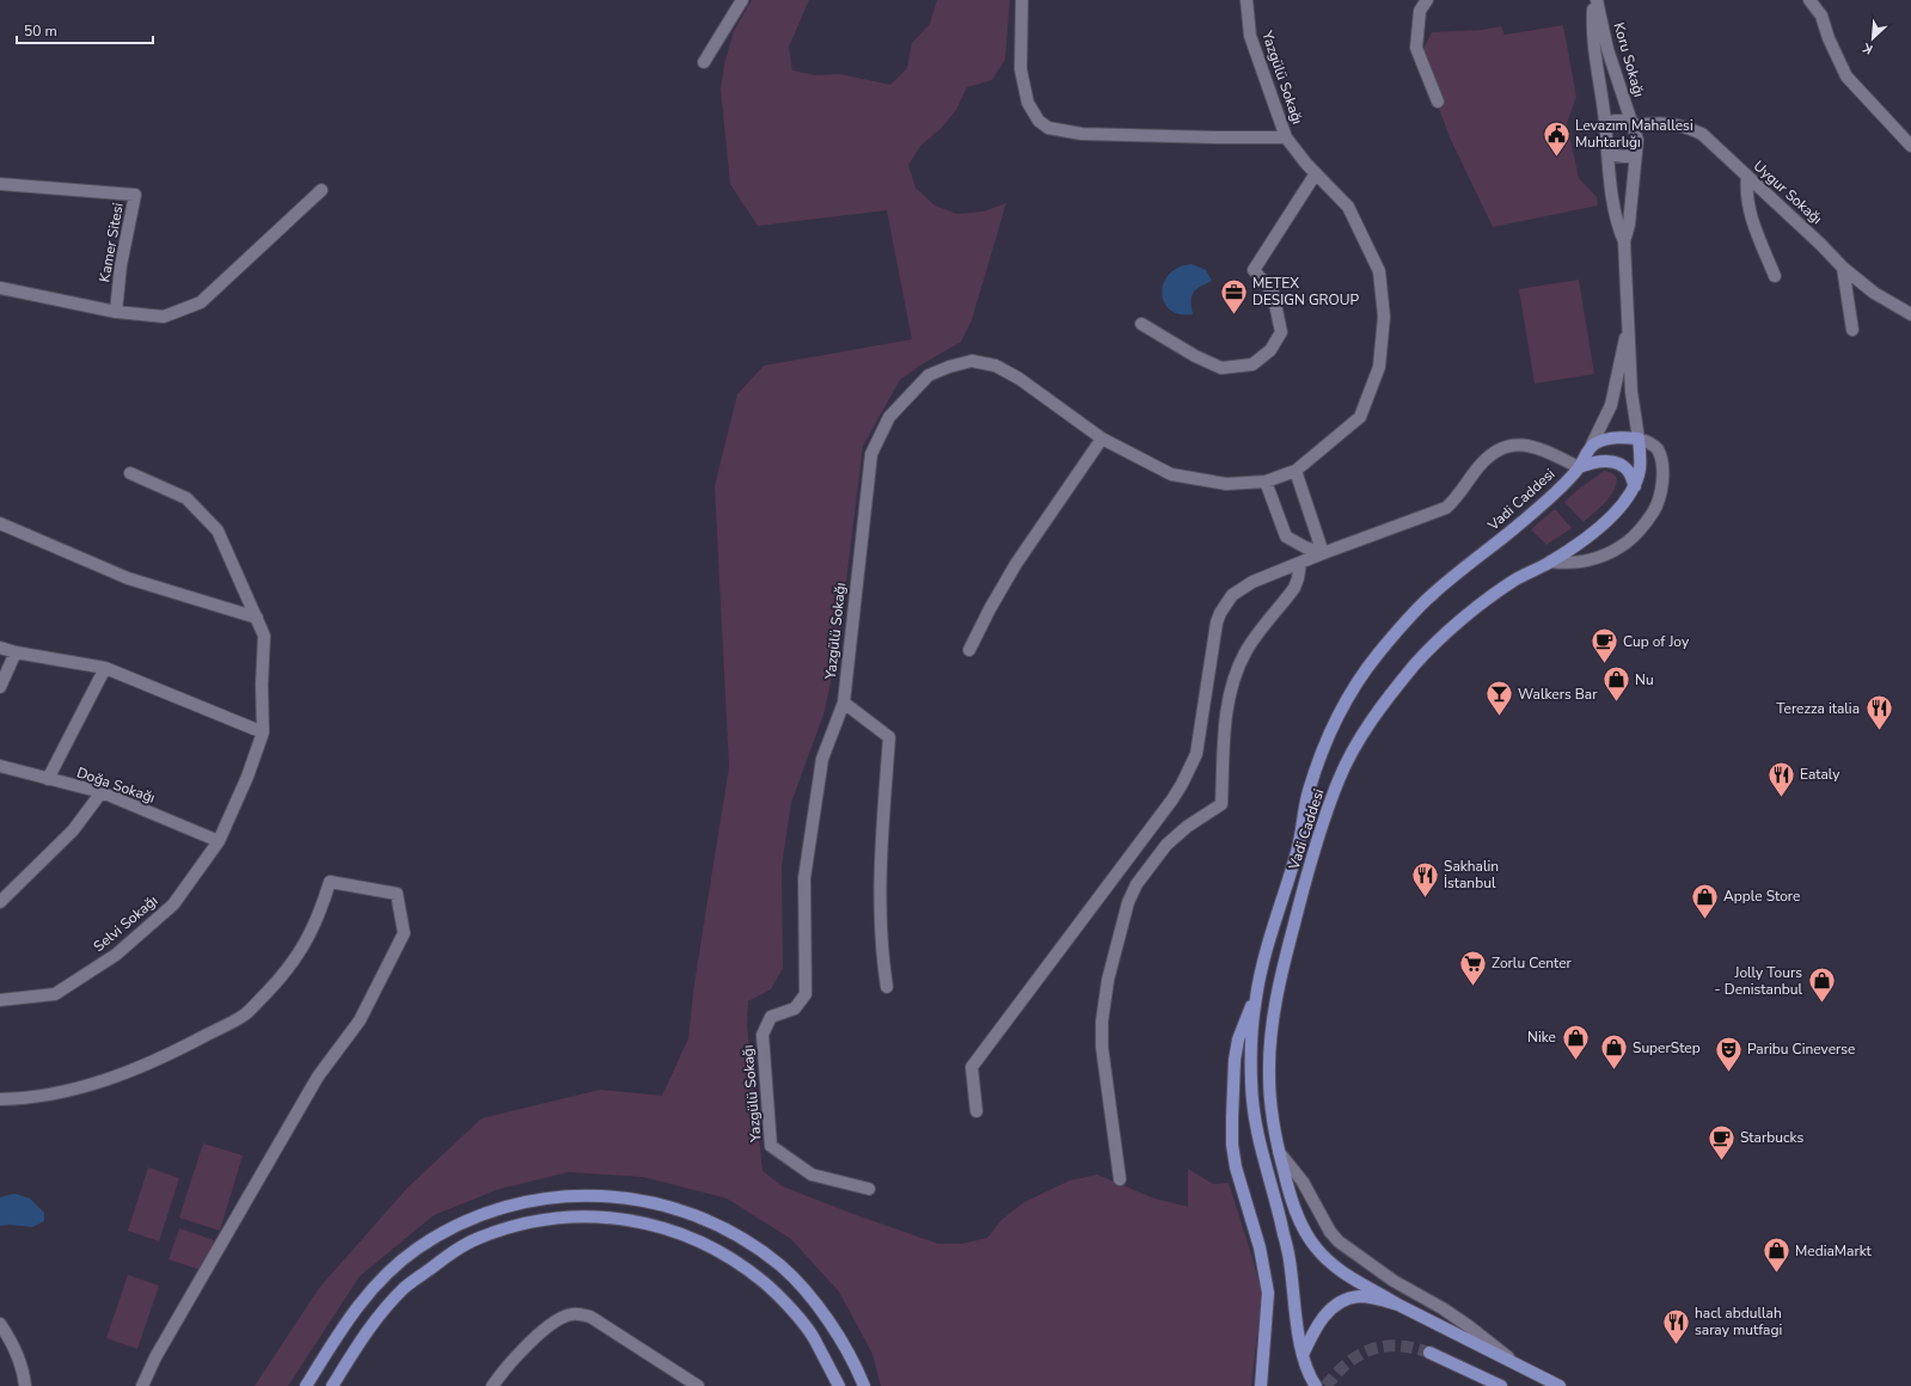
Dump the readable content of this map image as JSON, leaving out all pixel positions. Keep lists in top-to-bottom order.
{
  "streets": {
    "main road": ["Vadi Caddesi"],
    "street": [
      "Koru Sokağı",
      "Yazgülü Sokağı",
      "Uygur Sokağı",
      "Kamer Sitesi",
      "Doğa Sokağı",
      "Selvi Sokağı"
    ]
  },
  "crossings": [
    ["Koru Sokağı", "Uygur Sokağı"],
    ["Koru Sokağı", "Vadi Caddesi"],
    ["Doğa Sokağı", "Selvi Sokağı"]
  ],
  "places": {
    "public building": ["Levazım Mahallesi Muhtarlığı"],
    "office": ["METEX DESIGN GROUP"],
    "cafe": ["Cup of Joy", "Starbucks"],
    "shop": [
      "Nu",
      "Apple Store",
      "Jolly Tours - Denistanbul",
      "Nike",
      "SuperStep",
      "MediaMarkt"
    ],
    "bar": ["Walkers Bar"],
    "restaurant": [
      "Terezza italia",
      "Eataly",
      "Sakhalin İstanbul",
      "hacl abdullah saray mutfagi"
    ],
    "supermarket": ["Zorlu Center"],
    "theatre": ["Paribu Cineverse"]
  },
  "scale_bar": "50 m",
  "north": "bottom left"
}
